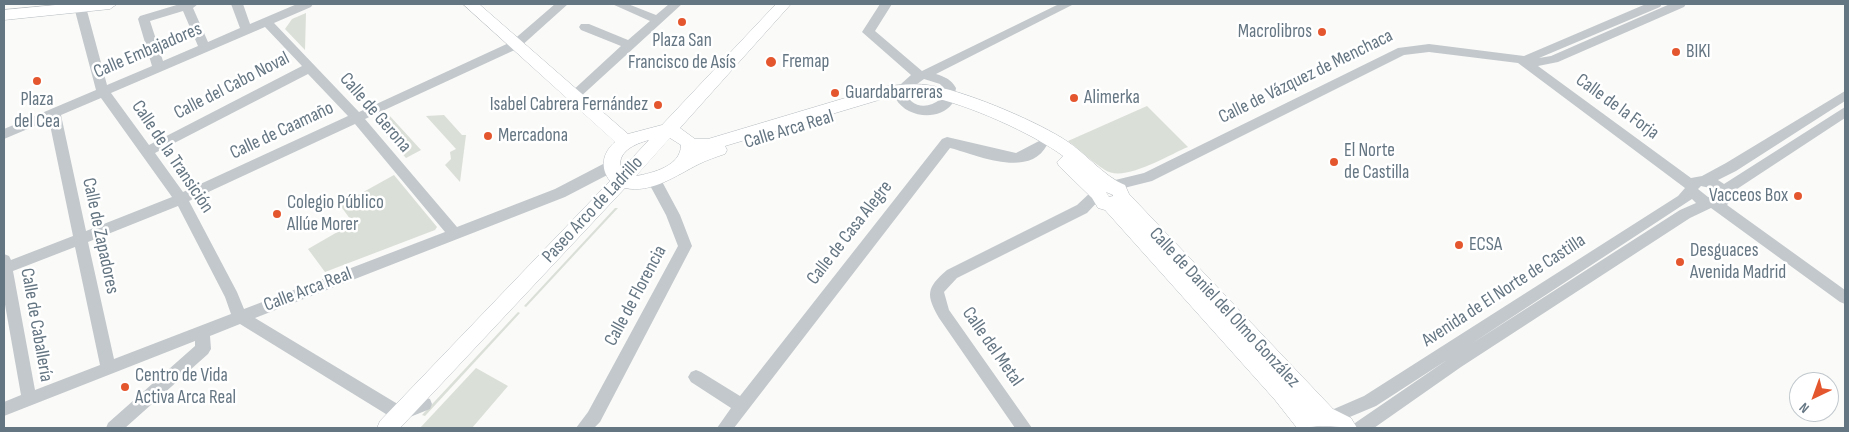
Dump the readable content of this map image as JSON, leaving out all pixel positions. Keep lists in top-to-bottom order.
{
  "streets": {
    "main road": ["Calle Arca Real", "Paseo Arco de Ladrillo", "Calle de Daniel del Olmo González"],
    "street": [
      "Calle Embajadores",
      "Calle de Vázquez de Menchaca",
      "Calle del Cabo Noval",
      "Calle de la Forja",
      "Calle de Gerona",
      "Calle de Caamaño",
      "Calle de la Transición",
      "Calle de Casa Alegre",
      "Calle de Zapadores",
      "Avenida de El Norte de Castilla",
      "Calle de Florencia",
      "Calle de Caballería",
      "Calle del Metal"
    ]
  },
  "crossings": [
    ["Calle Embajadores", "Calle de Gerona"],
    ["Calle Embajadores", "Calle de la Transición"],
    ["Calle Embajadores", "Calle de Zapadores"],
    ["Calle de Vázquez de Menchaca", "Calle de la Forja"],
    ["Calle de Vázquez de Menchaca", "Calle de Daniel del Olmo González"],
    ["Calle de Vázquez de Menchaca", "Calle del Metal"],
    ["Calle del Cabo Noval", "Calle de Gerona"],
    ["Calle del Cabo Noval", "Calle de la Transición"],
    ["Calle de la Forja", "Avenida de El Norte de Castilla"],
    ["Calle de Gerona", "Calle Arca Real"],
    ["Calle de Gerona", "Calle de Caamaño"],
    ["Calle Arca Real", "Calle de la Transición"],
    ["Calle Arca Real", "Paseo Arco de Ladrillo"],
    ["Calle Arca Real", "Calle de Zapadores"],
    ["Calle Arca Real", "Calle de Florencia"],
    ["Calle Arca Real", "Calle de Daniel del Olmo González"],
    ["Calle Arca Real", "Calle de Caballería"],
    ["Calle de Caamaño", "Calle de la Transición"],
    ["Calle de Caamaño", "Calle de Zapadores"],
    ["Calle de Caamaño", "Calle de Caballería"],
    ["Calle de Casa Alegre", "Calle de Daniel del Olmo González"],
    ["Avenida de El Norte de Castilla", "Calle de Daniel del Olmo González"]
  ],
  "places": [
    "Plaza San Francisco de Asís",
    "Macrolibros",
    "BIKI",
    "Fremap",
    "Plaza del Cea",
    "Guardabarreras",
    "Alimerka",
    "Isabel Cabrera Fernández",
    "Mercadona",
    "El Norte de Castilla",
    "Vacceos Box",
    "Colegio Público Allúe Morer",
    "ECSA",
    "Desguaces Avenida Madrid",
    "Centro de Vida Activa Arca Real"
  ],
  "north": "bottom left"
}
